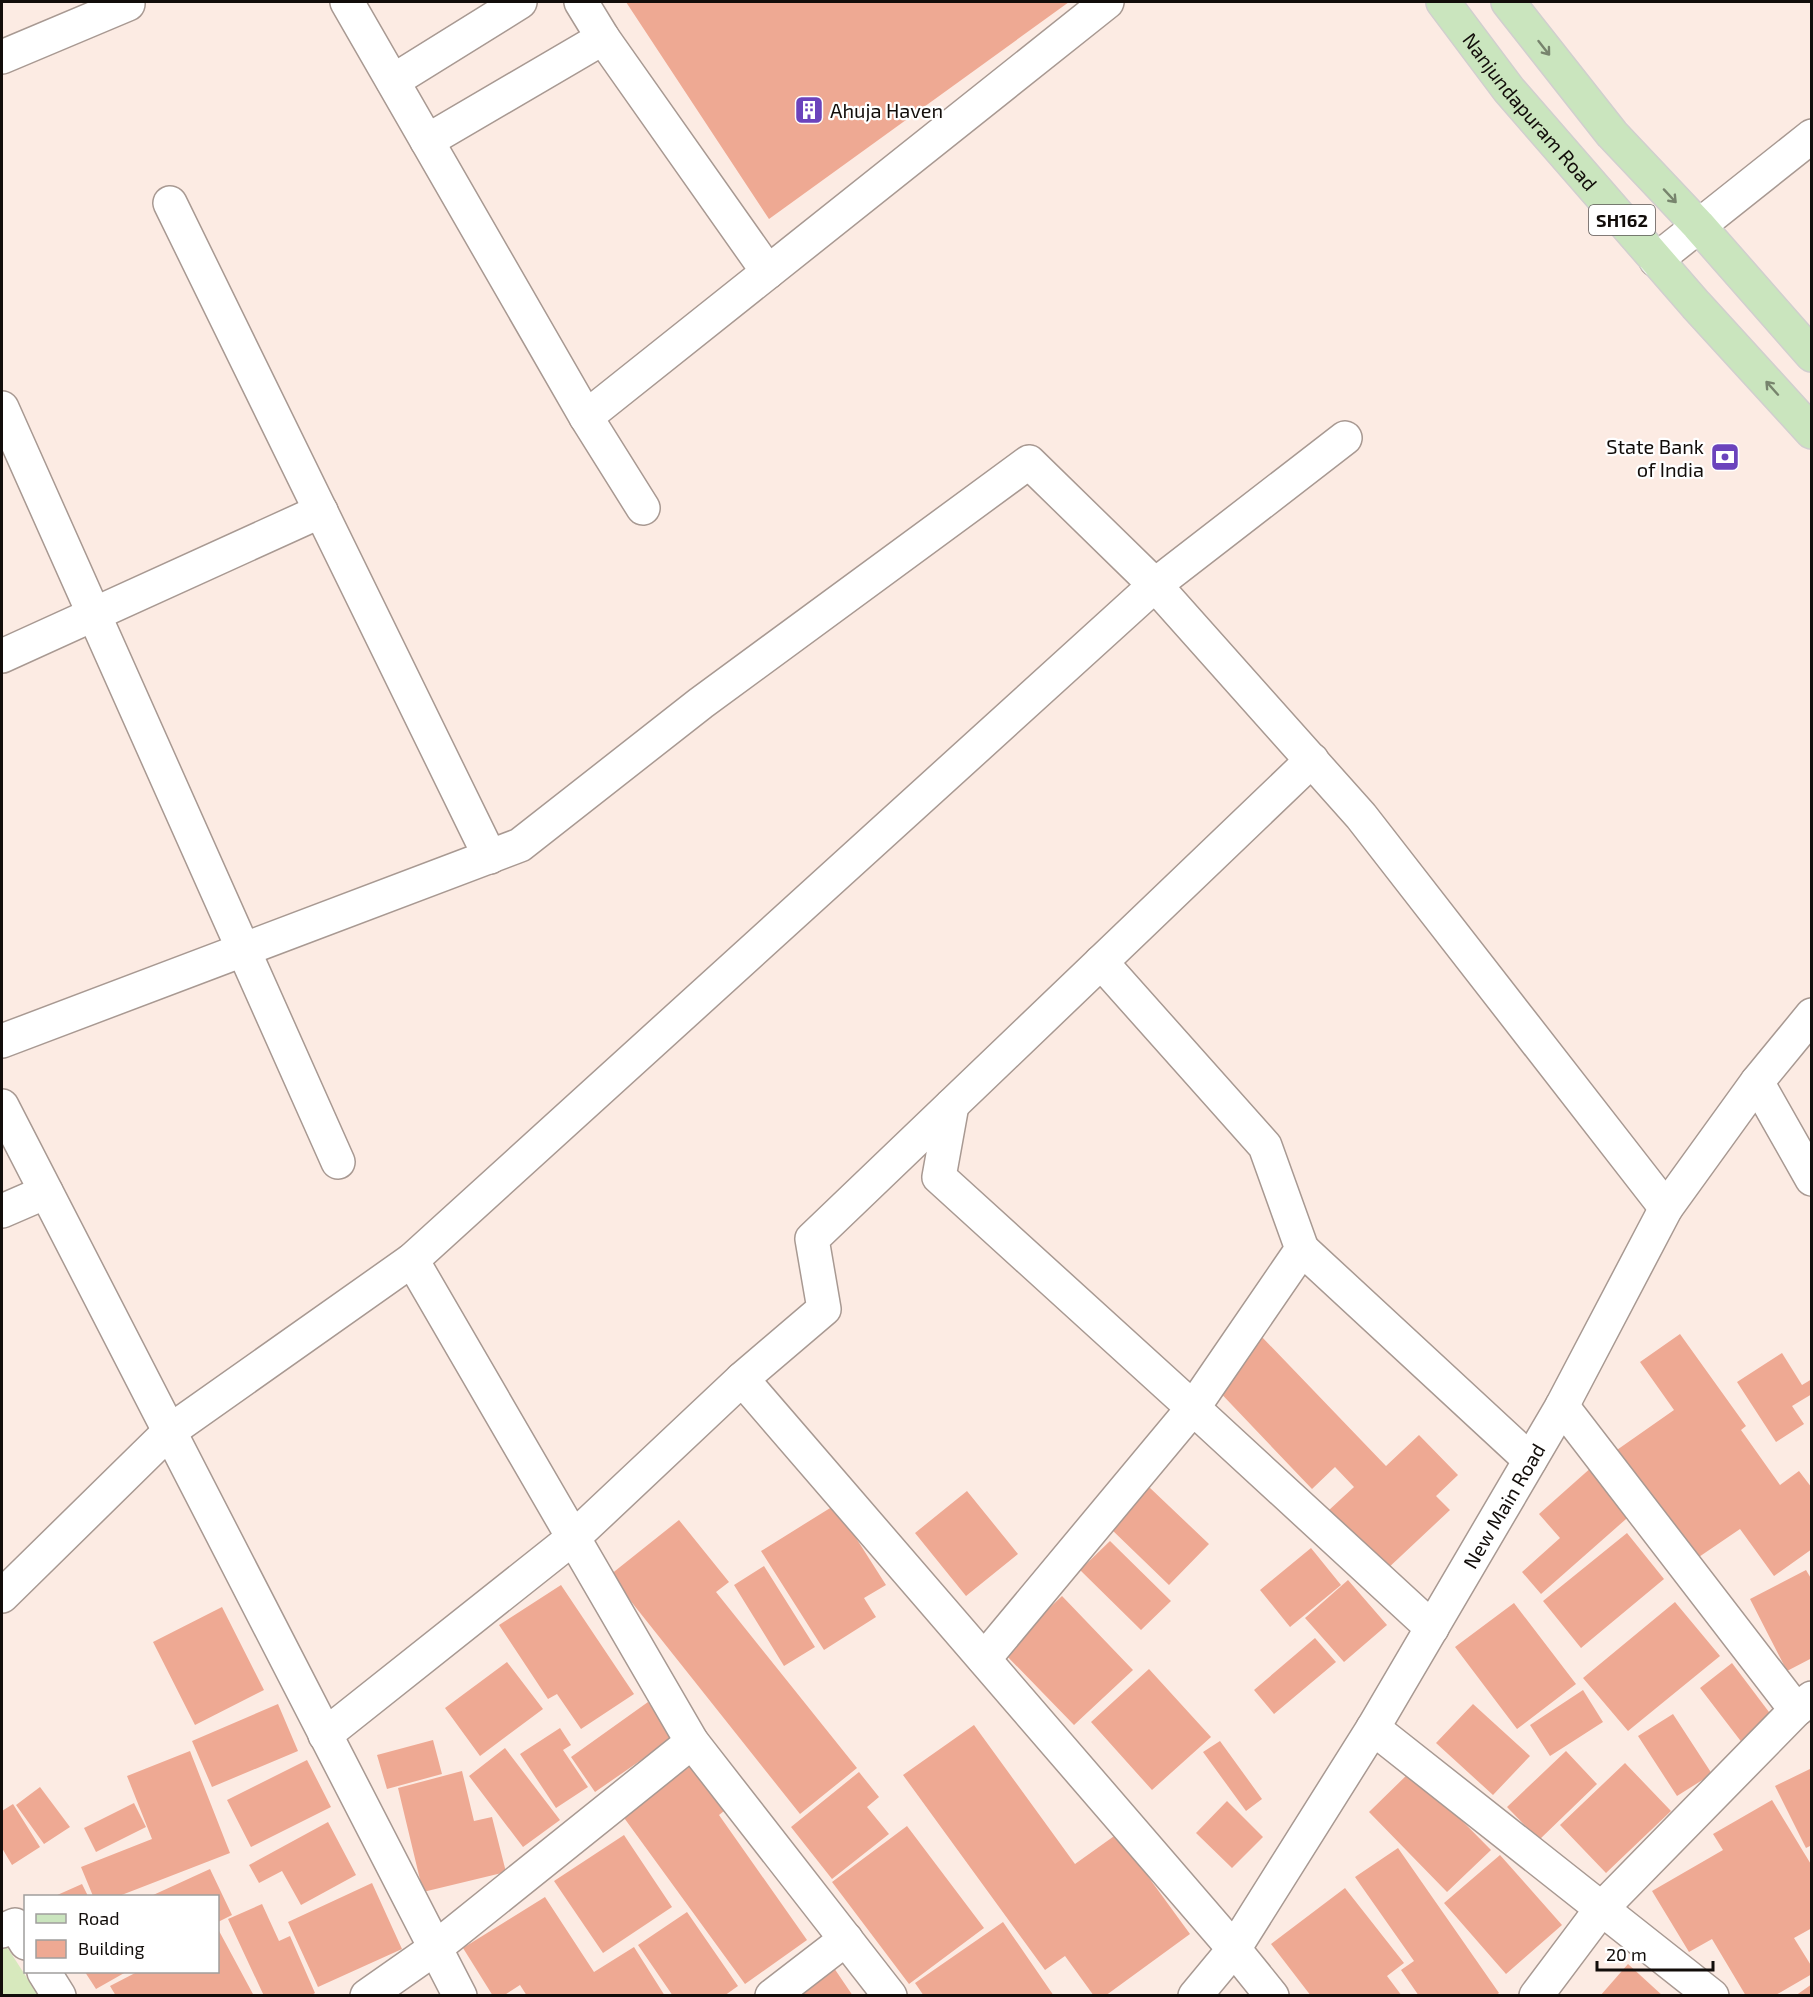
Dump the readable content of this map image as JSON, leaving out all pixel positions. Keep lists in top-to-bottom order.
{
  "streets": {
    "main road": ["Nanjundapuram Road", "SH162"],
    "street": ["New Main Road"]
  },
  "places": {
    "building": ["Ahuja Haven"],
    "bank": ["State Bank of India"]
  },
  "legend": ["Road", "Building"],
  "scale_bar": "20 m"
}
